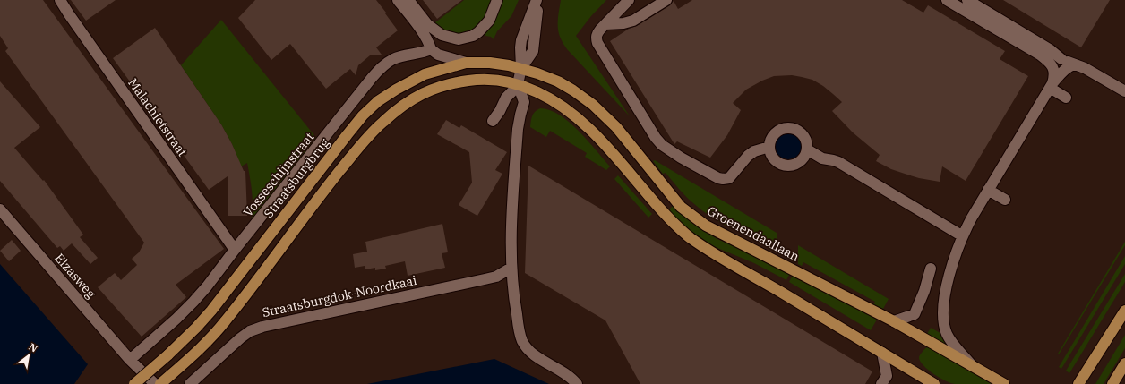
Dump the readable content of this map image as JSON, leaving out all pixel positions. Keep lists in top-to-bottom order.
{
  "streets": {
    "main road": ["Straatsburgbrug", "Groenendaallaan"],
    "street": [
      "Malachietstraat",
      "Vosseschijnstraat",
      "Elzasweg",
      "Straatsburgdok-Noordkaai"
    ]
  },
  "crossings": [
    ["Malachietstraat", "Vosseschijnstraat"],
    ["Vosseschijnstraat", "Elzasweg"],
    ["Straatsburgbrug", "Groenendaallaan"]
  ],
  "north": "top right"
}
